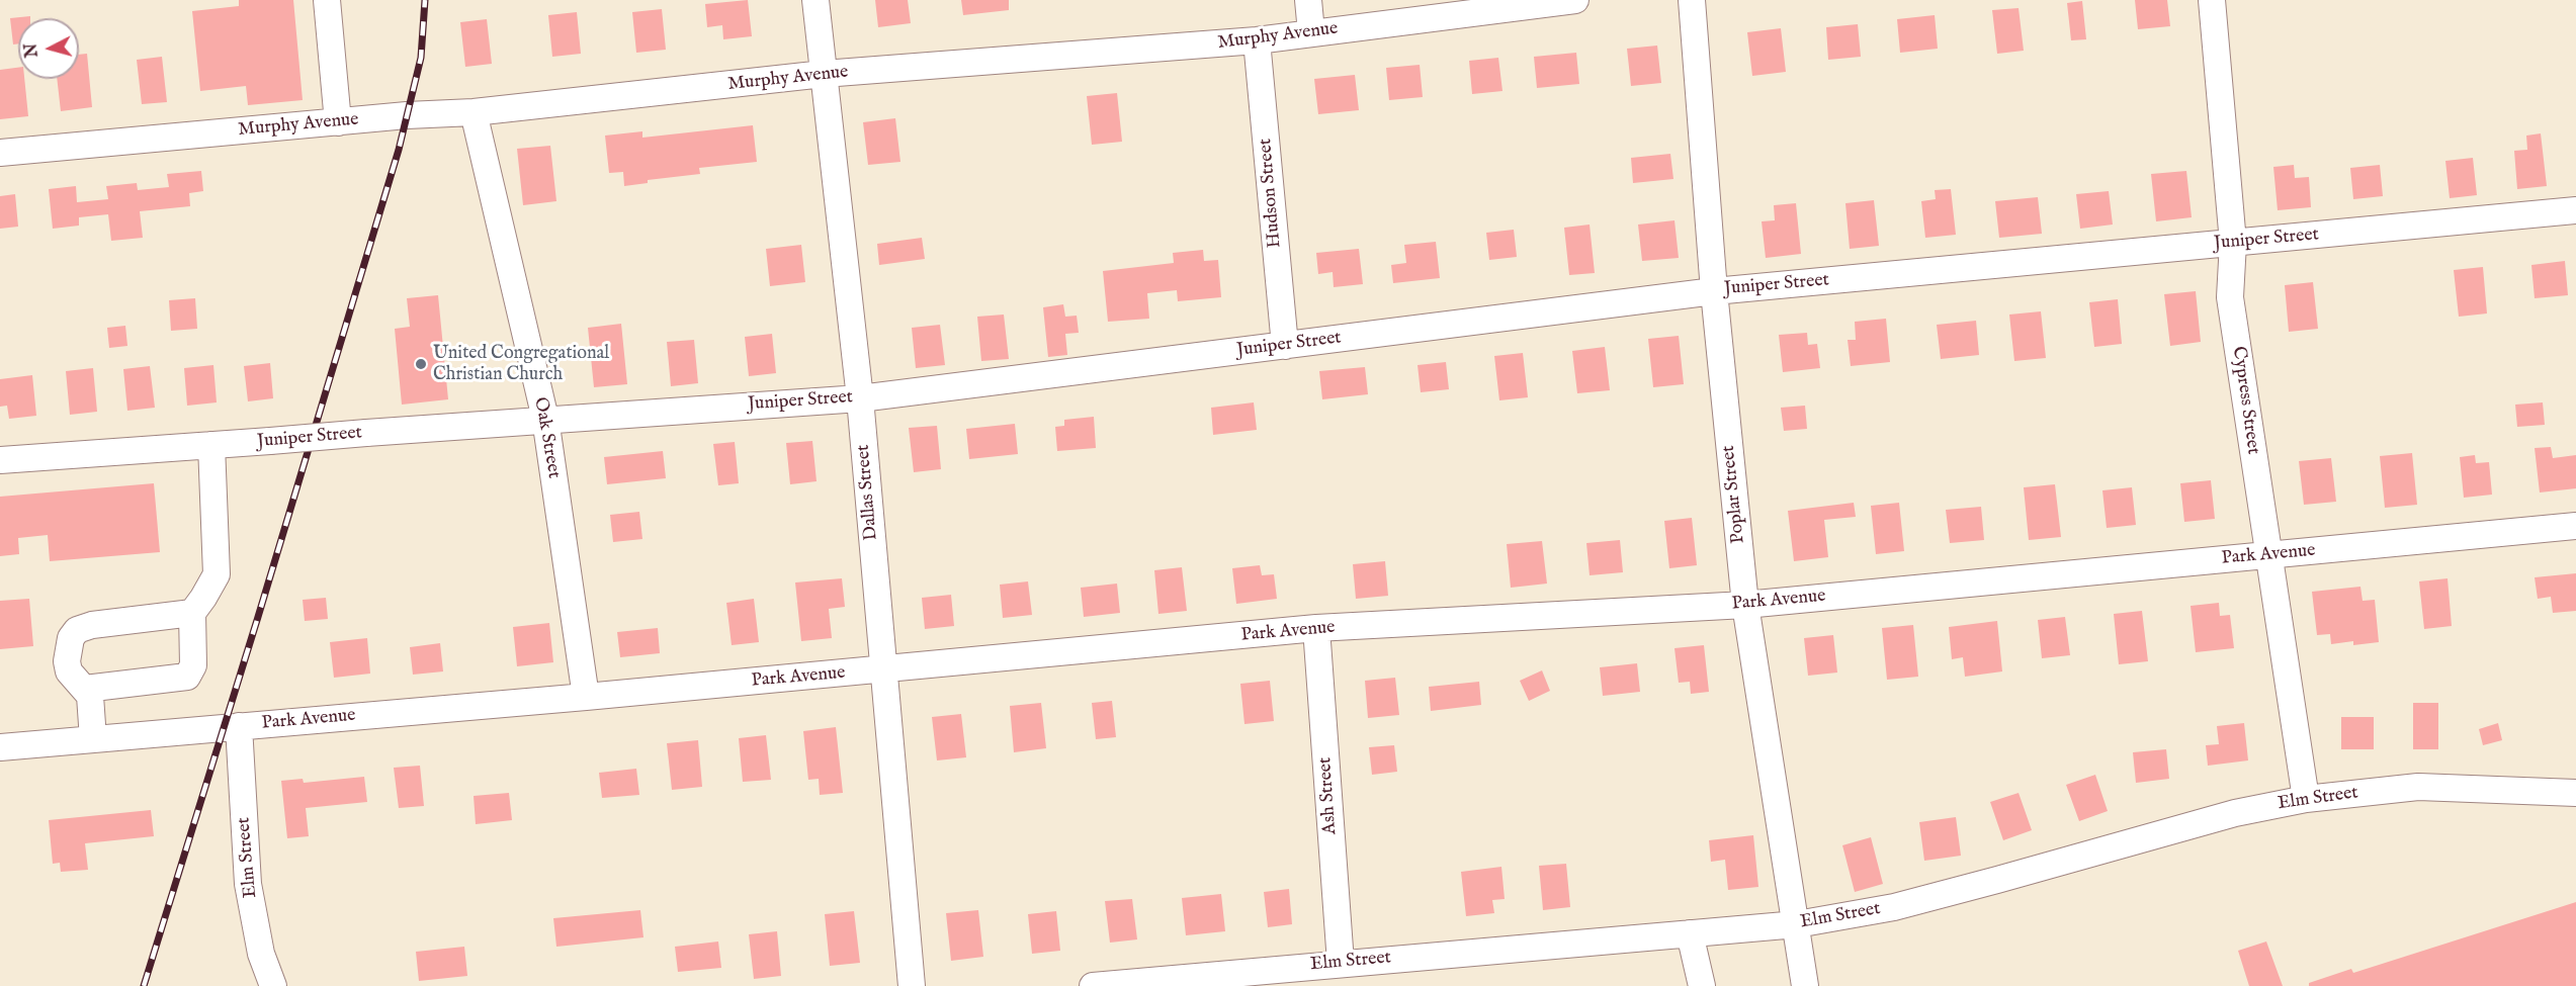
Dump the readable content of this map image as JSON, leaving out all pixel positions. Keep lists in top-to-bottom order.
{
  "streets": {
    "street": [
      "Murphy Avenue",
      "Hudson Street",
      "Juniper Street",
      "Cypress Street",
      "Oak Street",
      "Dallas Street",
      "Poplar Street",
      "Park Avenue",
      "Ash Street",
      "Elm Street"
    ]
  },
  "crossings": [
    ["Murphy Avenue", "Hudson Street"],
    ["Murphy Avenue", "Oak Street"],
    ["Murphy Avenue", "Dallas Street"],
    ["Hudson Street", "Juniper Street"],
    ["Juniper Street", "Cypress Street"],
    ["Juniper Street", "Oak Street"],
    ["Juniper Street", "Dallas Street"],
    ["Juniper Street", "Poplar Street"],
    ["Cypress Street", "Park Avenue"],
    ["Cypress Street", "Elm Street"],
    ["Oak Street", "Park Avenue"],
    ["Dallas Street", "Park Avenue"],
    ["Poplar Street", "Park Avenue"],
    ["Poplar Street", "Elm Street"],
    ["Park Avenue", "Ash Street"],
    ["Park Avenue", "Elm Street"],
    ["Ash Street", "Elm Street"]
  ],
  "places": ["United Congregational Christian Church"],
  "north": "left"
}
